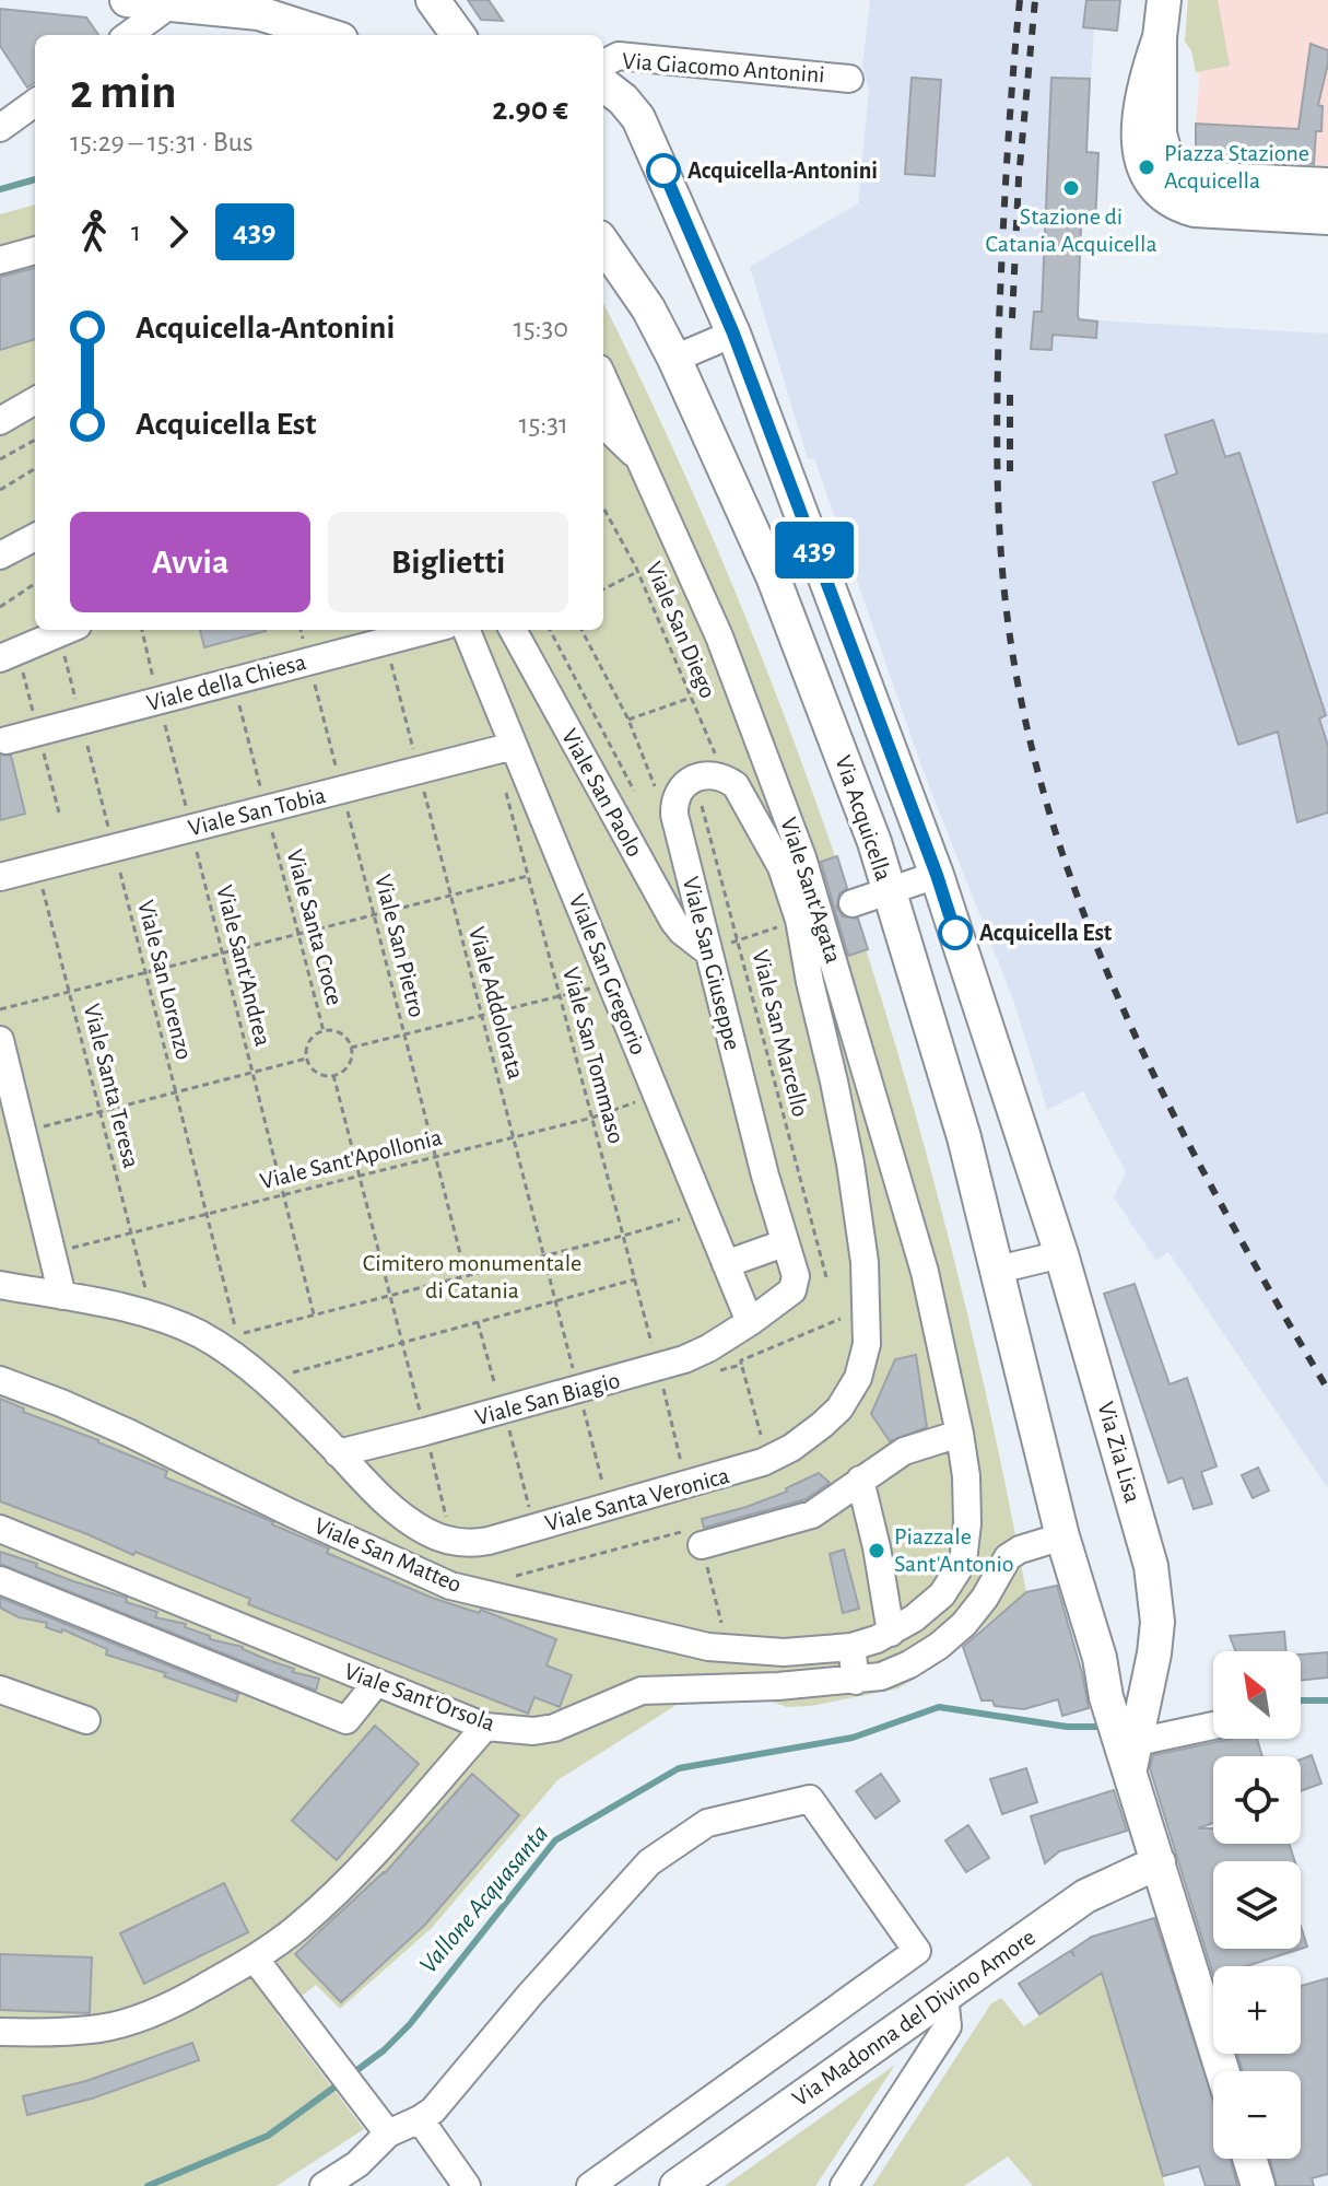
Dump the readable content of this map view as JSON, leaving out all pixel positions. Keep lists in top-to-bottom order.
{
  "streets": {
    "main road": ["Via Acquicella", "Via Zia Lisa", "Via Madonna del Divino Amore"],
    "street": [
      "Via Giacomo Antonini",
      "Viale della Chiesa",
      "Viale San Paolo",
      "Viale San Tobia",
      "Viale Sant'Agata",
      "Viale San Giuseppe",
      "Viale San Gregorio",
      "Viale San Biagio",
      "Viale Santa Veronica",
      "Viale San Matteo",
      "Viale Sant'Orsola"
    ],
    "path": [
      "Viale San Diego",
      "Viale Santa Croce",
      "Viale San Pietro",
      "Viale Sant'Andrea",
      "Viale San Lorenzo",
      "Viale Addolorata",
      "Viale San Marcello",
      "Viale San Tommaso",
      "Viale Santa Teresa",
      "Viale Sant'Apollonia"
    ]
  },
  "crossings": [
    ["Viale della Chiesa", "Viale Santa Croce"],
    ["Viale della Chiesa", "Viale San Pietro"],
    ["Viale della Chiesa", "Viale Sant'Andrea"],
    ["Viale della Chiesa", "Viale San Lorenzo"],
    ["Viale della Chiesa", "Viale Addolorata"],
    ["Viale San Paolo", "Viale San Giuseppe"],
    ["Viale San Tobia", "Viale Santa Croce"],
    ["Viale San Tobia", "Viale San Pietro"],
    ["Viale San Tobia", "Viale Sant'Andrea"],
    ["Viale San Tobia", "Viale San Gregorio"],
    ["Viale San Tobia", "Viale San Lorenzo"],
    ["Viale San Tobia", "Viale Addolorata"],
    ["Viale San Tobia", "Viale San Tommaso"],
    ["Viale San Tobia", "Viale Santa Teresa"],
    ["Via Acquicella", "Via Zia Lisa"],
    ["Viale Sant'Agata", "Viale Santa Veronica"],
    ["Viale Sant'Agata", "Viale San Matteo"],
    ["Viale San Pietro", "Viale Sant'Apollonia"],
    ["Viale San Giuseppe", "Viale San Gregorio"],
    ["Viale San Giuseppe", "Viale San Marcello"],
    ["Viale San Giuseppe", "Viale San Biagio"],
    ["Viale Sant'Andrea", "Viale San Lorenzo"],
    ["Viale Sant'Andrea", "Viale Sant'Apollonia"],
    ["Viale San Gregorio", "Viale San Tommaso"],
    ["Viale San Gregorio", "Viale Sant'Apollonia"],
    ["Viale San Gregorio", "Viale San Biagio"],
    ["Viale San Lorenzo", "Viale Sant'Apollonia"],
    ["Viale Addolorata", "Viale Sant'Apollonia"],
    ["Viale Addolorata", "Viale San Biagio"],
    ["Viale Addolorata", "Viale Santa Veronica"],
    ["Viale San Tommaso", "Viale Sant'Apollonia"],
    ["Viale San Tommaso", "Viale San Biagio"],
    ["Viale San Tommaso", "Viale Santa Veronica"],
    ["Viale Santa Teresa", "Viale Sant'Apollonia"],
    ["Via Zia Lisa", "Viale Sant'Orsola"],
    ["Via Zia Lisa", "Via Madonna del Divino Amore"]
  ],
  "water": ["Vallone Acquasanta"],
  "parks": ["Cimitero monumentale di Catania"],
  "places": [
    "Piazza Stazione Acquicella",
    "Acquicella-Antonini",
    "Stazione di Catania Acquicella",
    "Acquicella Est",
    "Piazzale Sant'Antonio"
  ],
  "lines": ["bus line 439"],
  "north": "top left",
  "page": {
    "on_map": "439",
    "heading": ["2 min", "15:29 – 15:31 · Bus", "2.90 €"],
    "legs": ["1", "439"],
    "list": [
      {
        "name": "Acquicella-Antonini",
        "value": "15:30"
      },
      {
        "name": "Acquicella Est",
        "value": "15:31"
      }
    ],
    "buttons": ["Avvia", "Biglietti"],
    "map_buttons": ["+", "−"]
  }
}
